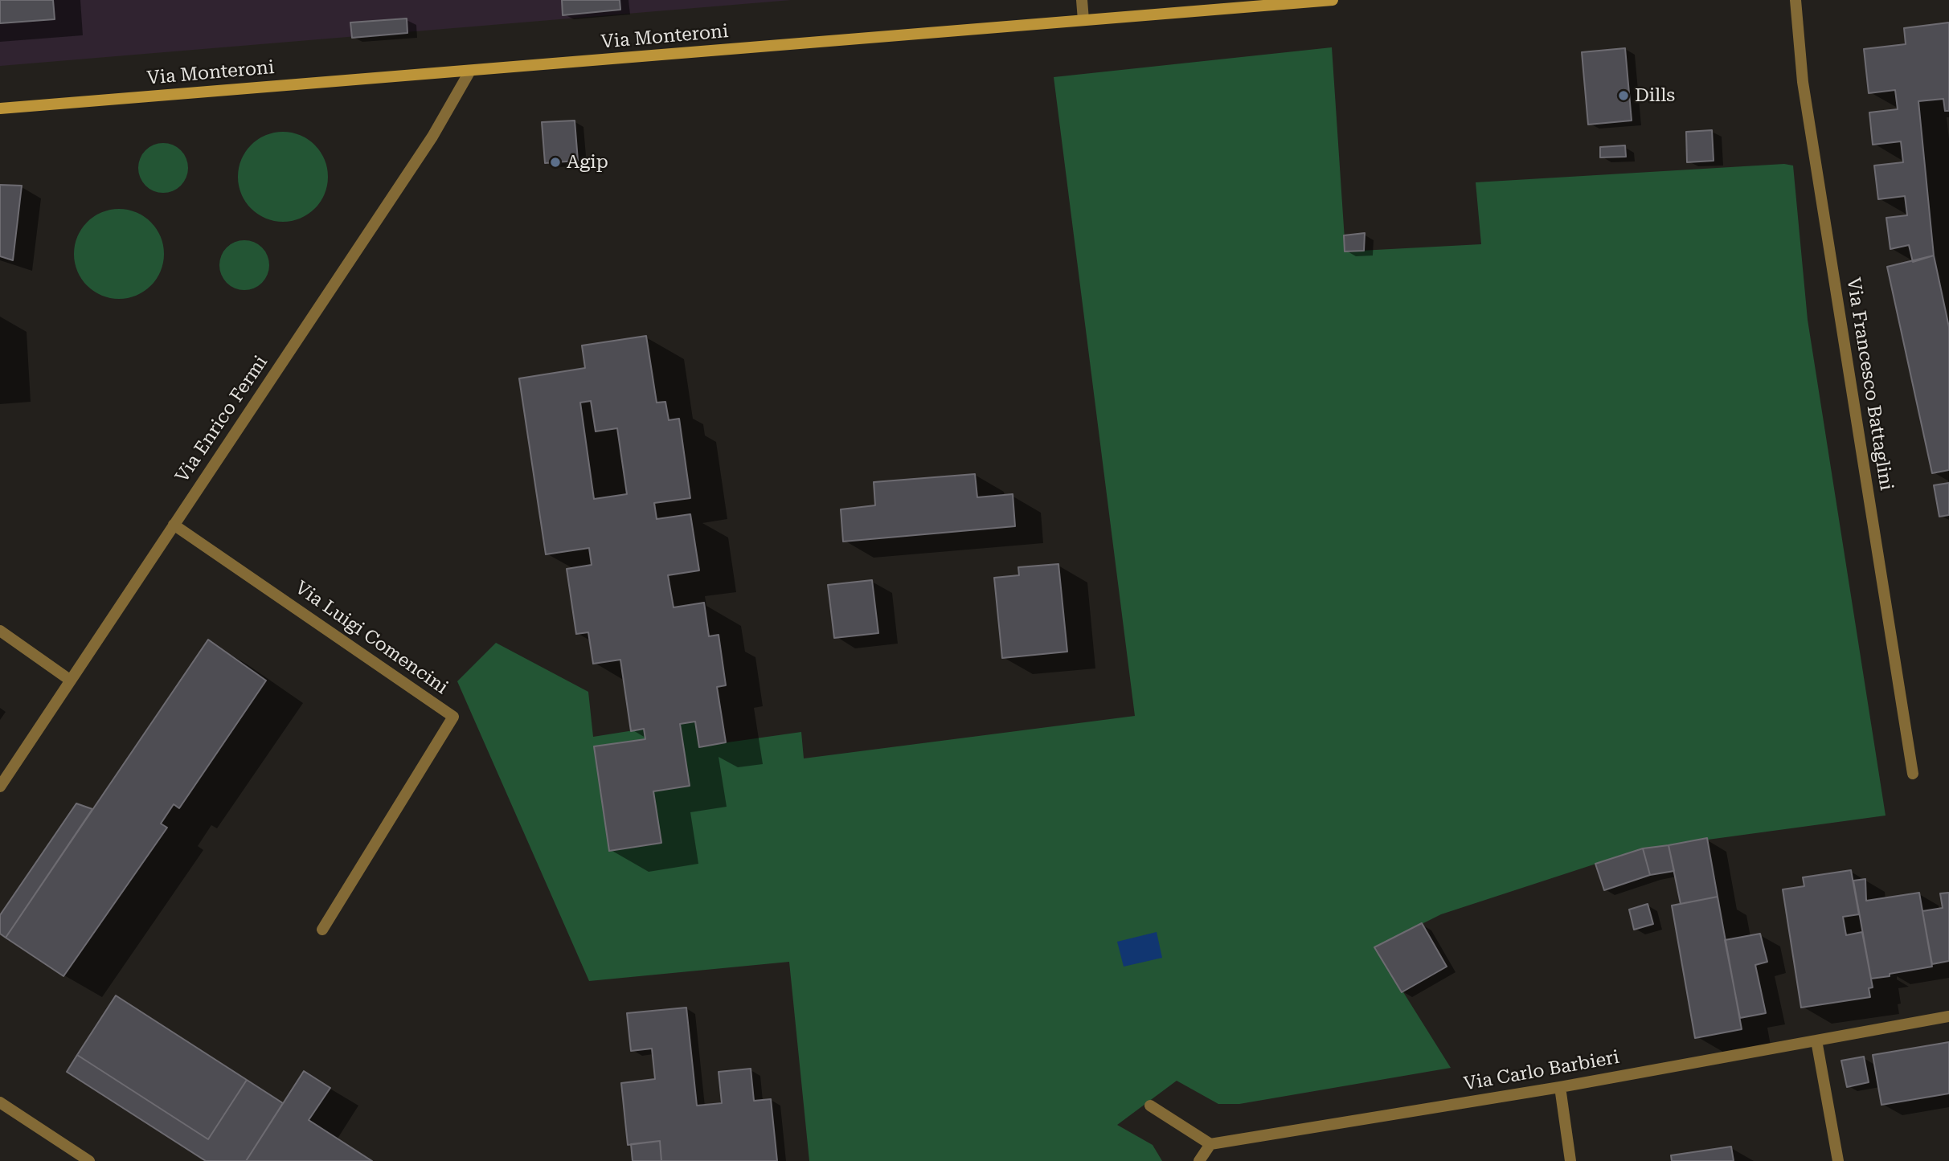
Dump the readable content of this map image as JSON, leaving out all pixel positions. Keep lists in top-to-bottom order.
{
  "streets": {
    "main road": ["Via Monteroni"],
    "street": [
      "Via Francesco Battaglini",
      "Via Enrico Fermi",
      "Via Luigi Comencini",
      "Via Carlo Barbieri"
    ]
  },
  "crossings": [
    ["Via Monteroni", "Via Enrico Fermi"],
    ["Via Enrico Fermi", "Via Luigi Comencini"]
  ],
  "places": ["Dills", "Agip"]
}
